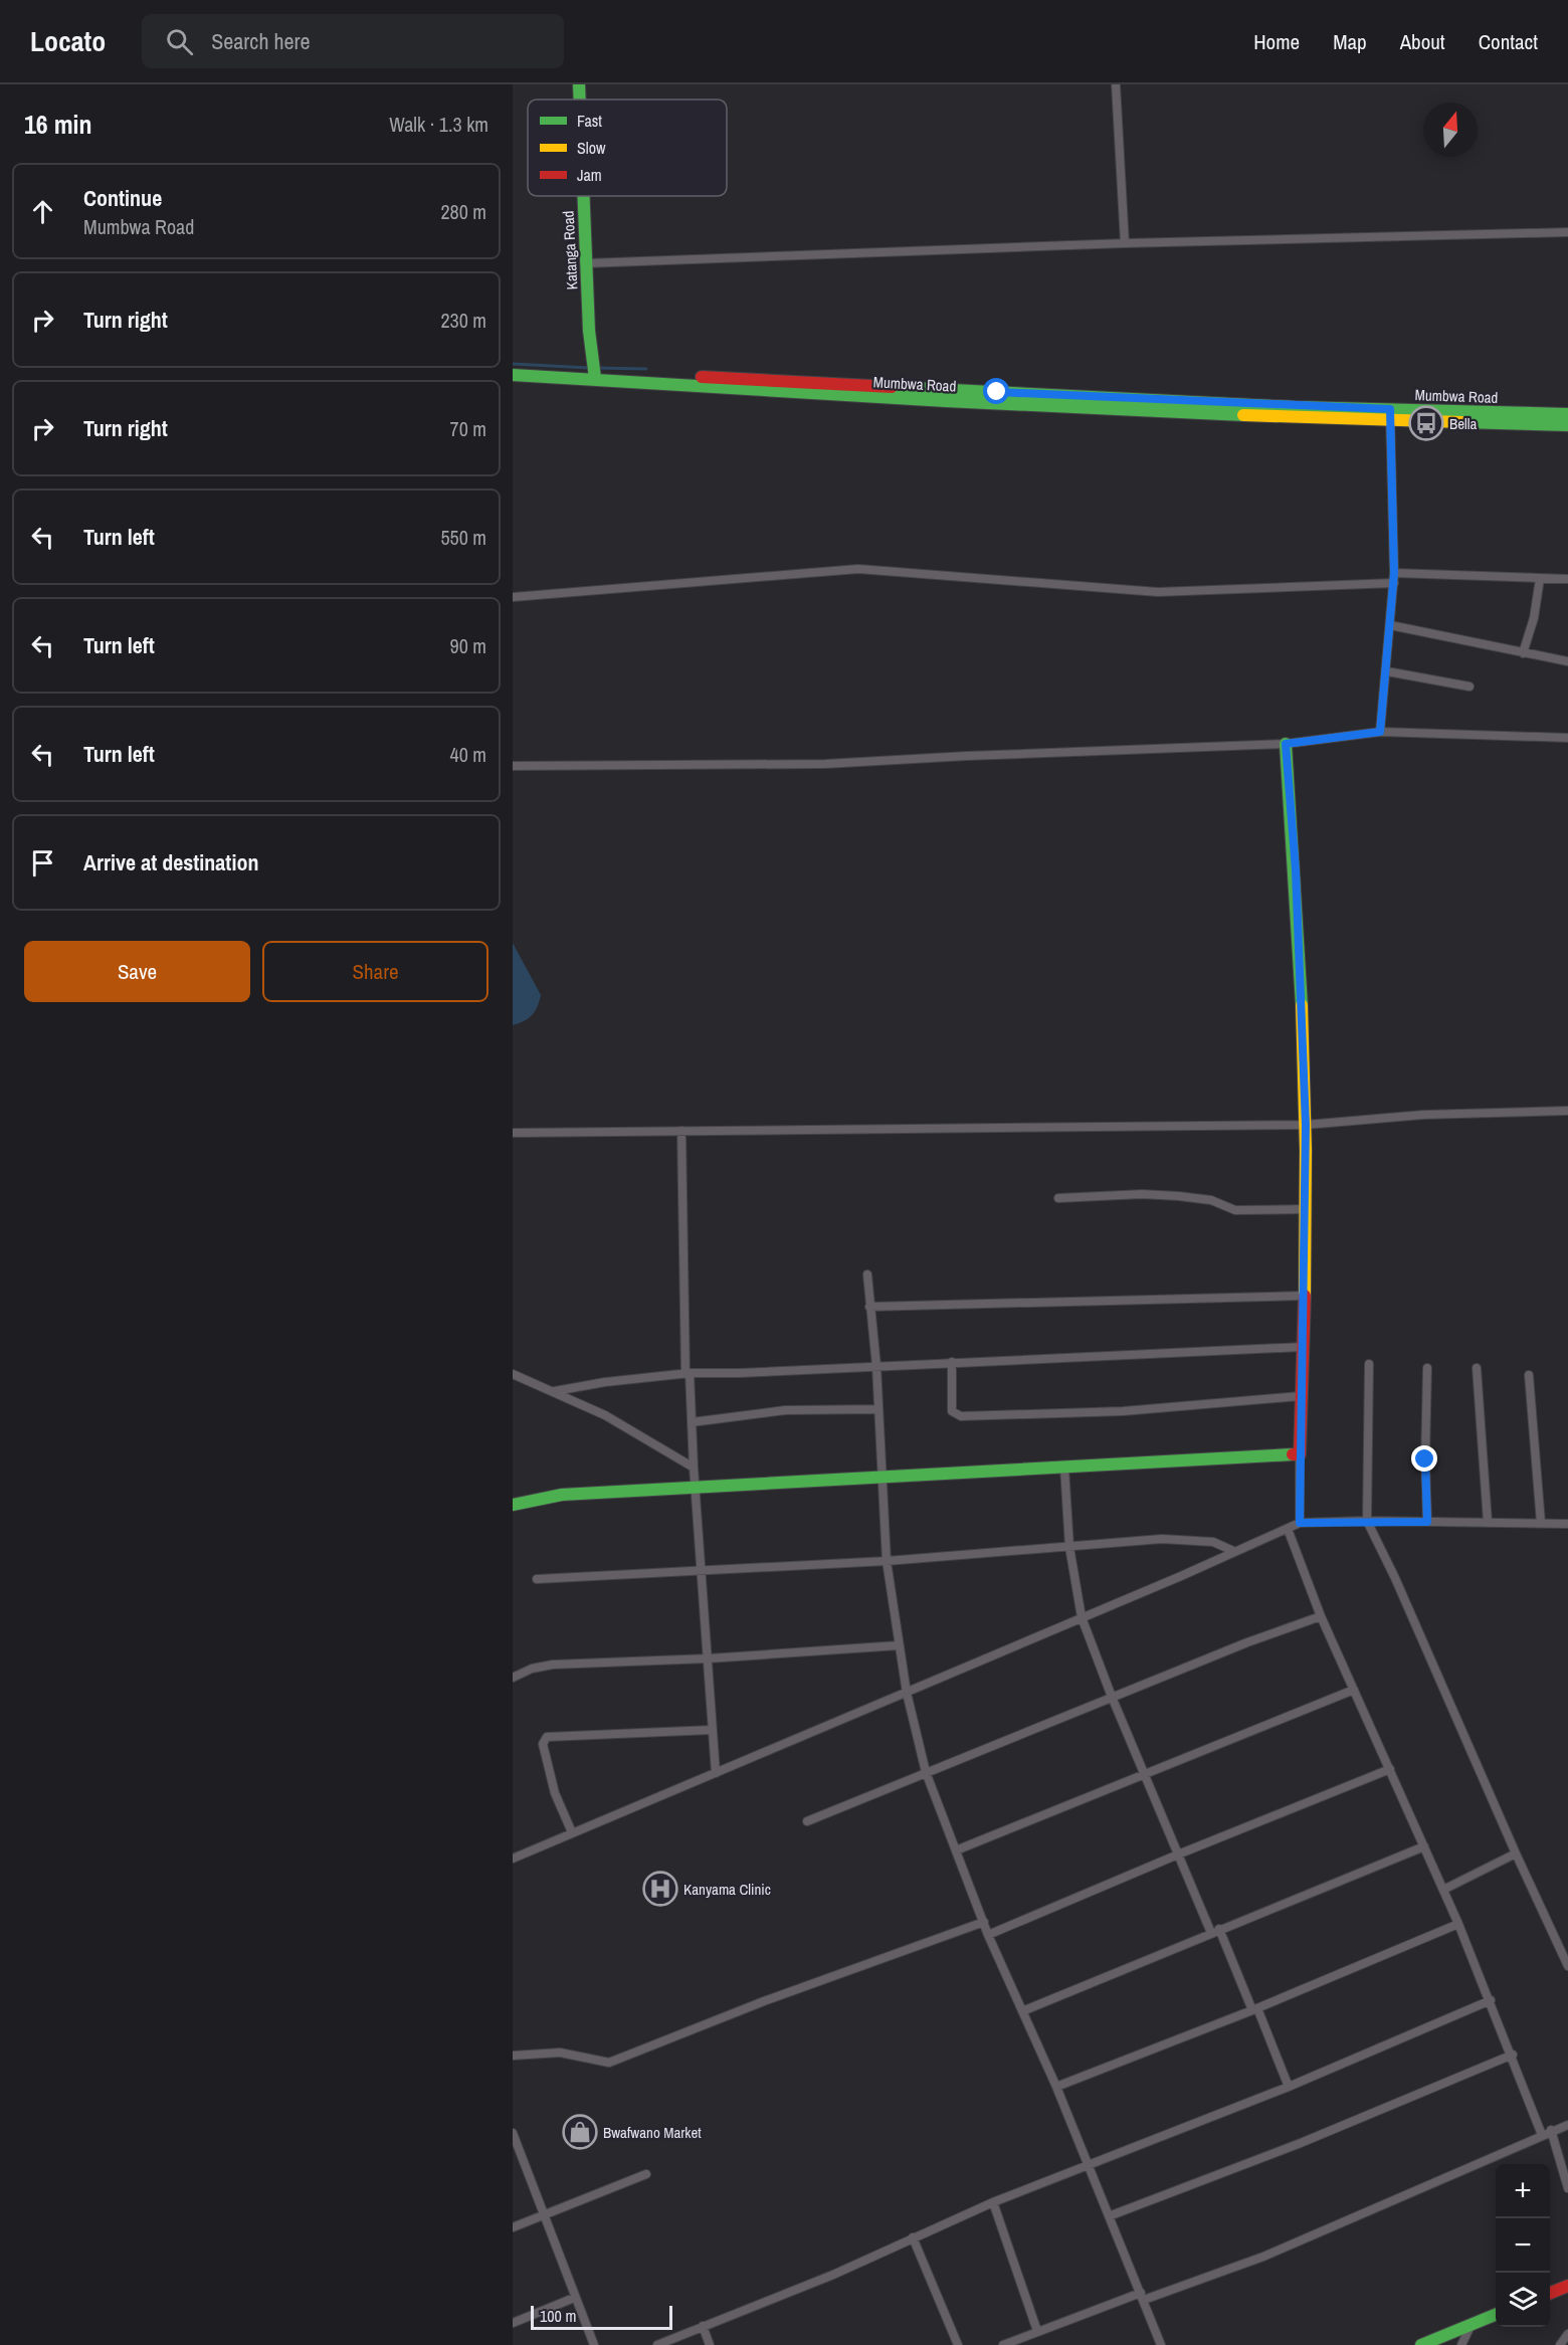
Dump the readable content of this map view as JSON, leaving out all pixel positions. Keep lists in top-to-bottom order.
{
  "streets": {
    "street": ["Katanga Road", "Mumbwa Road"]
  },
  "crossings": [
    ["Katanga Road", "Mumbwa Road"]
  ],
  "places": {
    "bus stop": ["Bella"],
    "hospital": ["Kanyama Clinic"],
    "shop": ["Bwafwano Market"]
  },
  "legend": ["Fast", "Slow", "Jam"],
  "scale_bar": "100 m",
  "north": "top",
  "page": {
    "header": "Locato",
    "search": "Search here",
    "nav": [
      "Home",
      "Map",
      "About",
      "Contact"
    ],
    "heading": ["16 min", "Walk · 1.3 km"],
    "list": [
      ["Continue", "Mumbwa Road", "280 m"],
      ["Turn right", "230 m"],
      ["Turn right", "70 m"],
      ["Turn left", "550 m"],
      ["Turn left", "90 m"],
      ["Turn left", "40 m"],
      "Arrive at destination"
    ],
    "buttons": ["Save", "Share"],
    "map_buttons": ["+", "−"],
    "scale": "100 m"
  }
}
